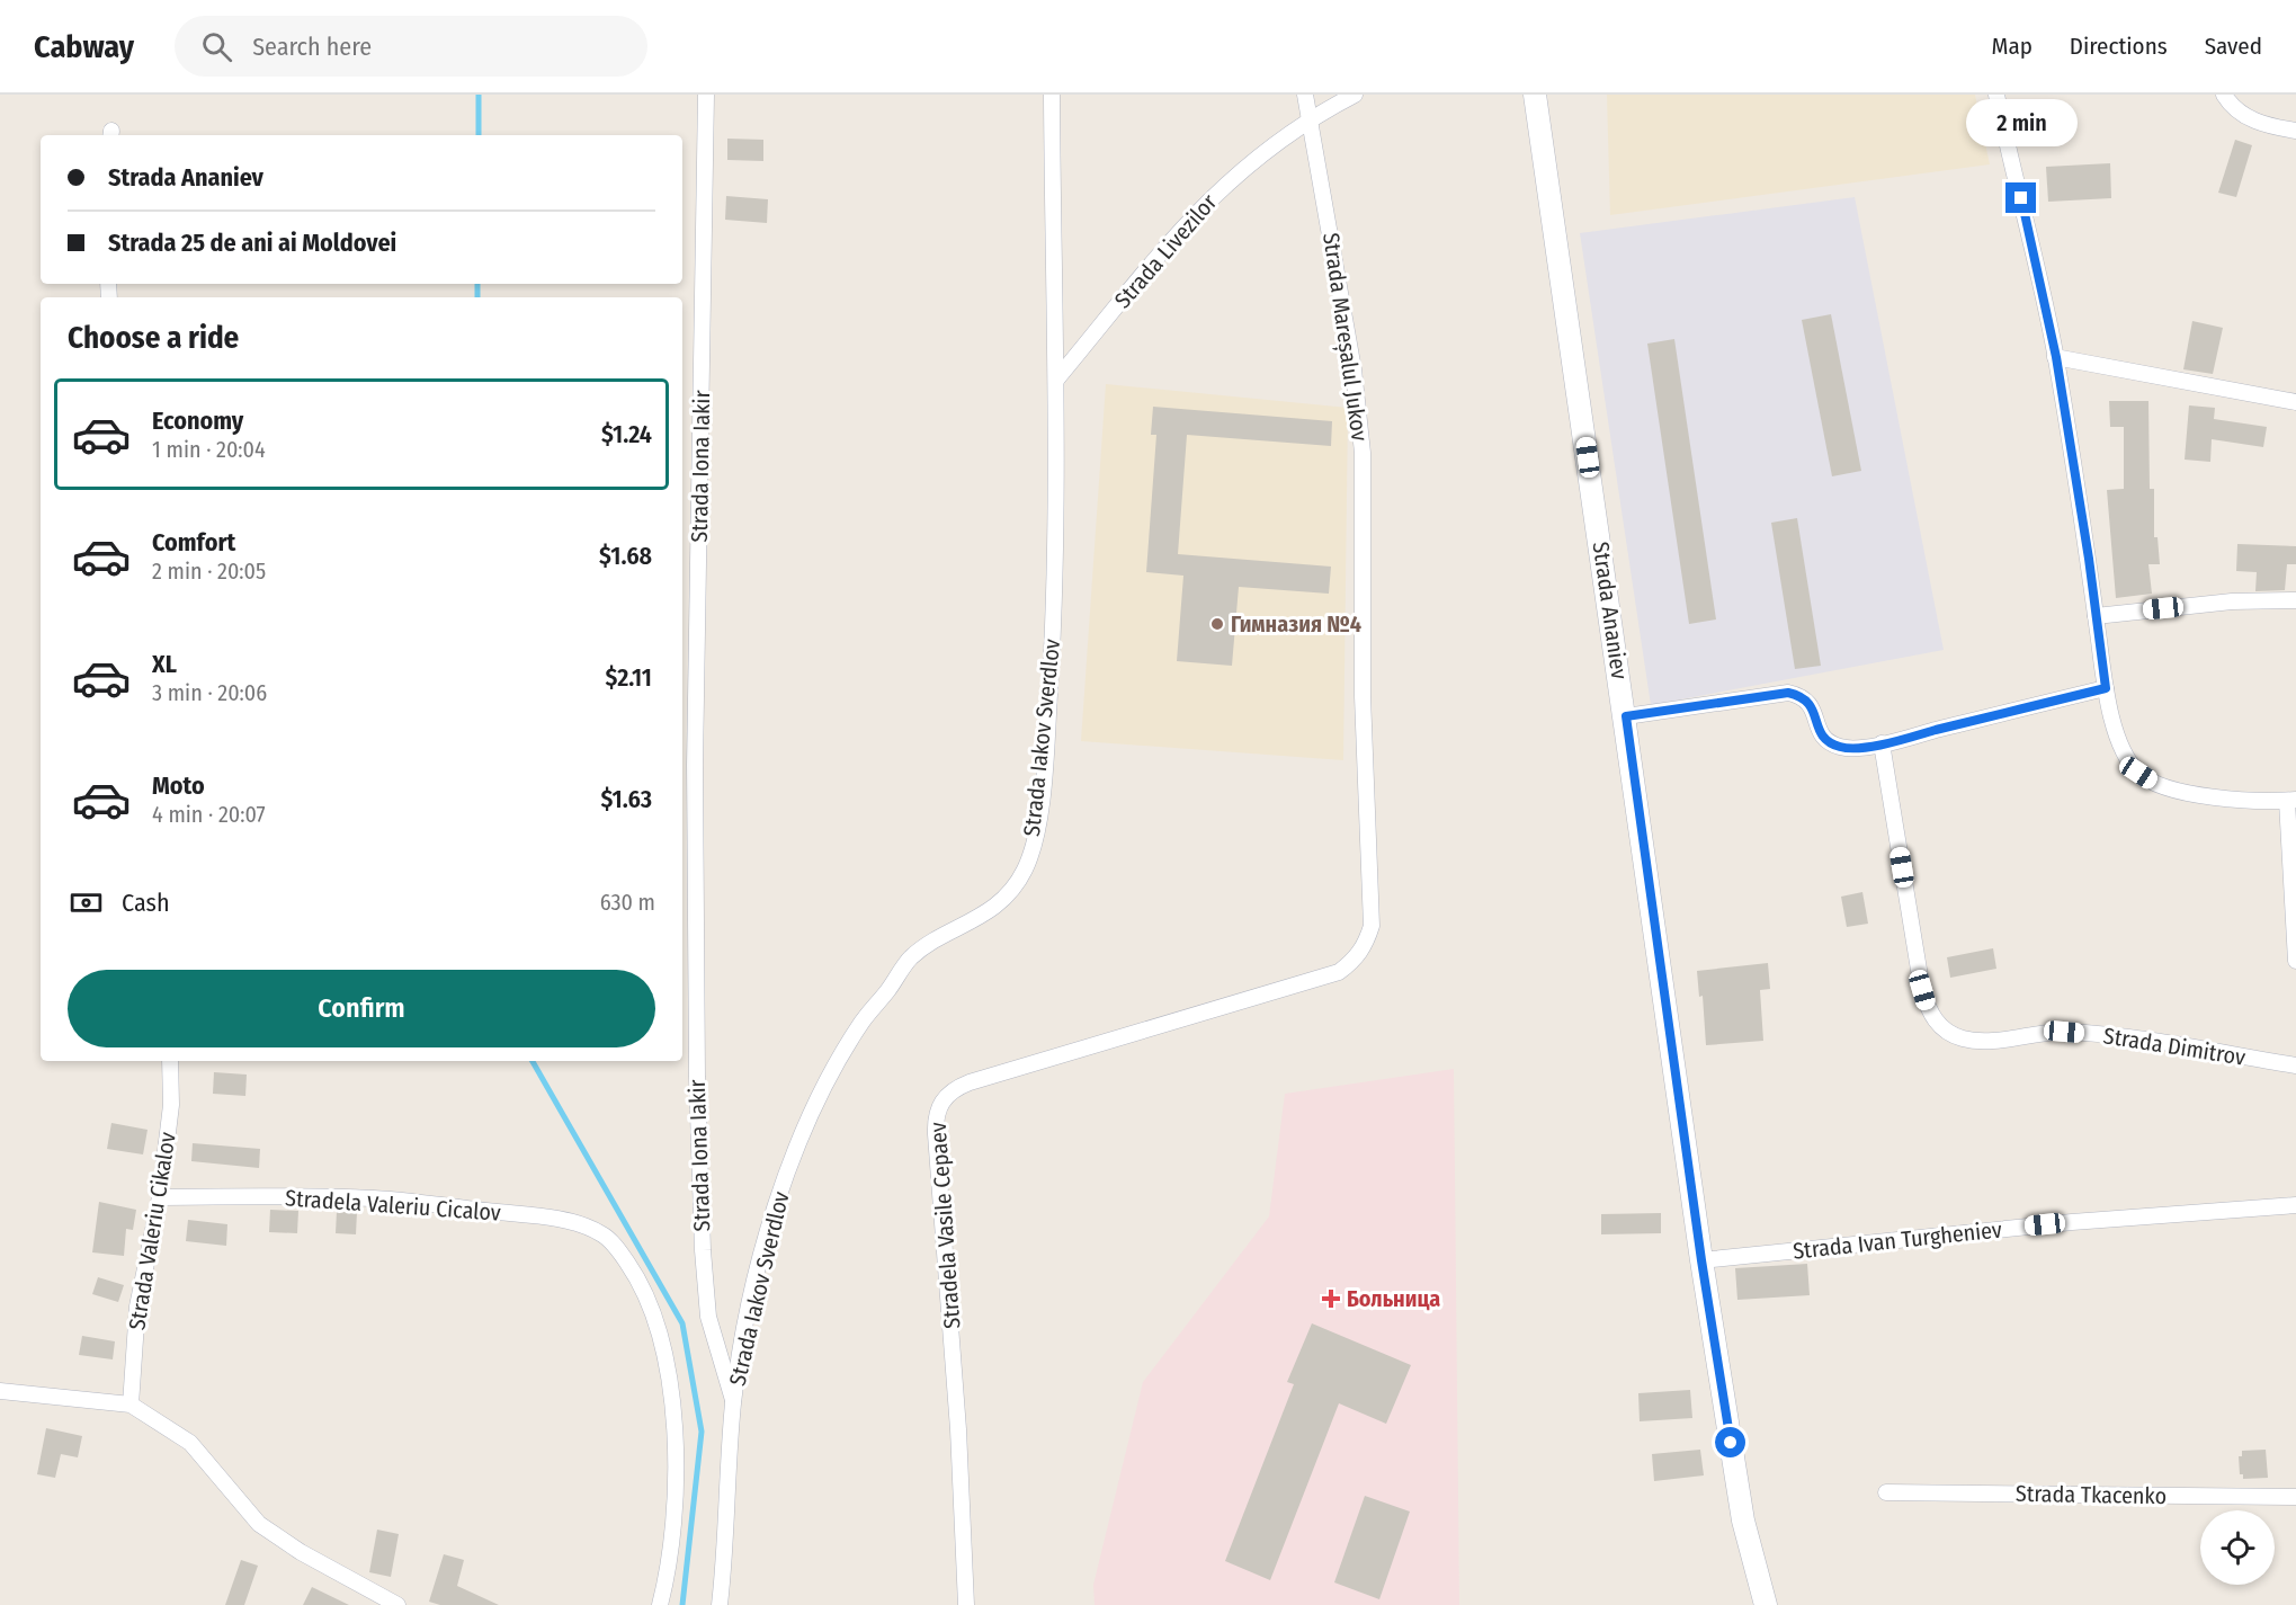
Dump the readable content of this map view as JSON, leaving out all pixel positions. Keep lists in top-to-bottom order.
{
  "streets": {
    "street": [
      "Strada Livezilor",
      "Strada Mareșalul Jukov",
      "Strada Iona Iakir",
      "Strada Ananiev",
      "Strada Iakov Sverdlov",
      "Strada Dimitrov",
      "Stradela Valeriu Cicalov",
      "Stradela Vasile Cepaev",
      "Strada Valeriu Cikalov",
      "Strada Ivan Turgheniev",
      "Strada Tkacenko"
    ]
  },
  "crossings": [
    ["Strada Livezilor", "Strada Mareșalul Jukov"],
    ["Strada Livezilor", "Strada Iakov Sverdlov"],
    ["Strada Mareșalul Jukov", "Stradela Vasile Cepaev"],
    ["Strada Iona Iakir", "Strada Iakov Sverdlov"],
    ["Strada Ananiev", "Strada Ivan Turgheniev"],
    ["Stradela Valeriu Cicalov", "Strada Valeriu Cikalov"]
  ],
  "places": {
    "other": ["Гимназия №4"],
    "health": ["Больница"]
  },
  "page": {
    "header": "Cabway",
    "search": "Search here",
    "nav": ["Map", "Directions", "Saved"],
    "bubble": "2 min",
    "banner": ["Strada Ananiev", "Strada 25 de ani ai Moldovei"],
    "heading": "Choose a ride",
    "list": [
      {
        "name": "Economy",
        "note": "1 min · 20:04",
        "value": "$1.24"
      },
      {
        "name": "Comfort",
        "note": "2 min · 20:05",
        "value": "$1.68"
      },
      {
        "name": "XL",
        "note": "3 min · 20:06",
        "value": "$2.11"
      },
      {
        "name": "Moto",
        "note": "4 min · 20:07",
        "value": "$1.63"
      }
    ],
    "pay": ["Cash", "630 m"],
    "buttons": "Confirm"
  }
}
